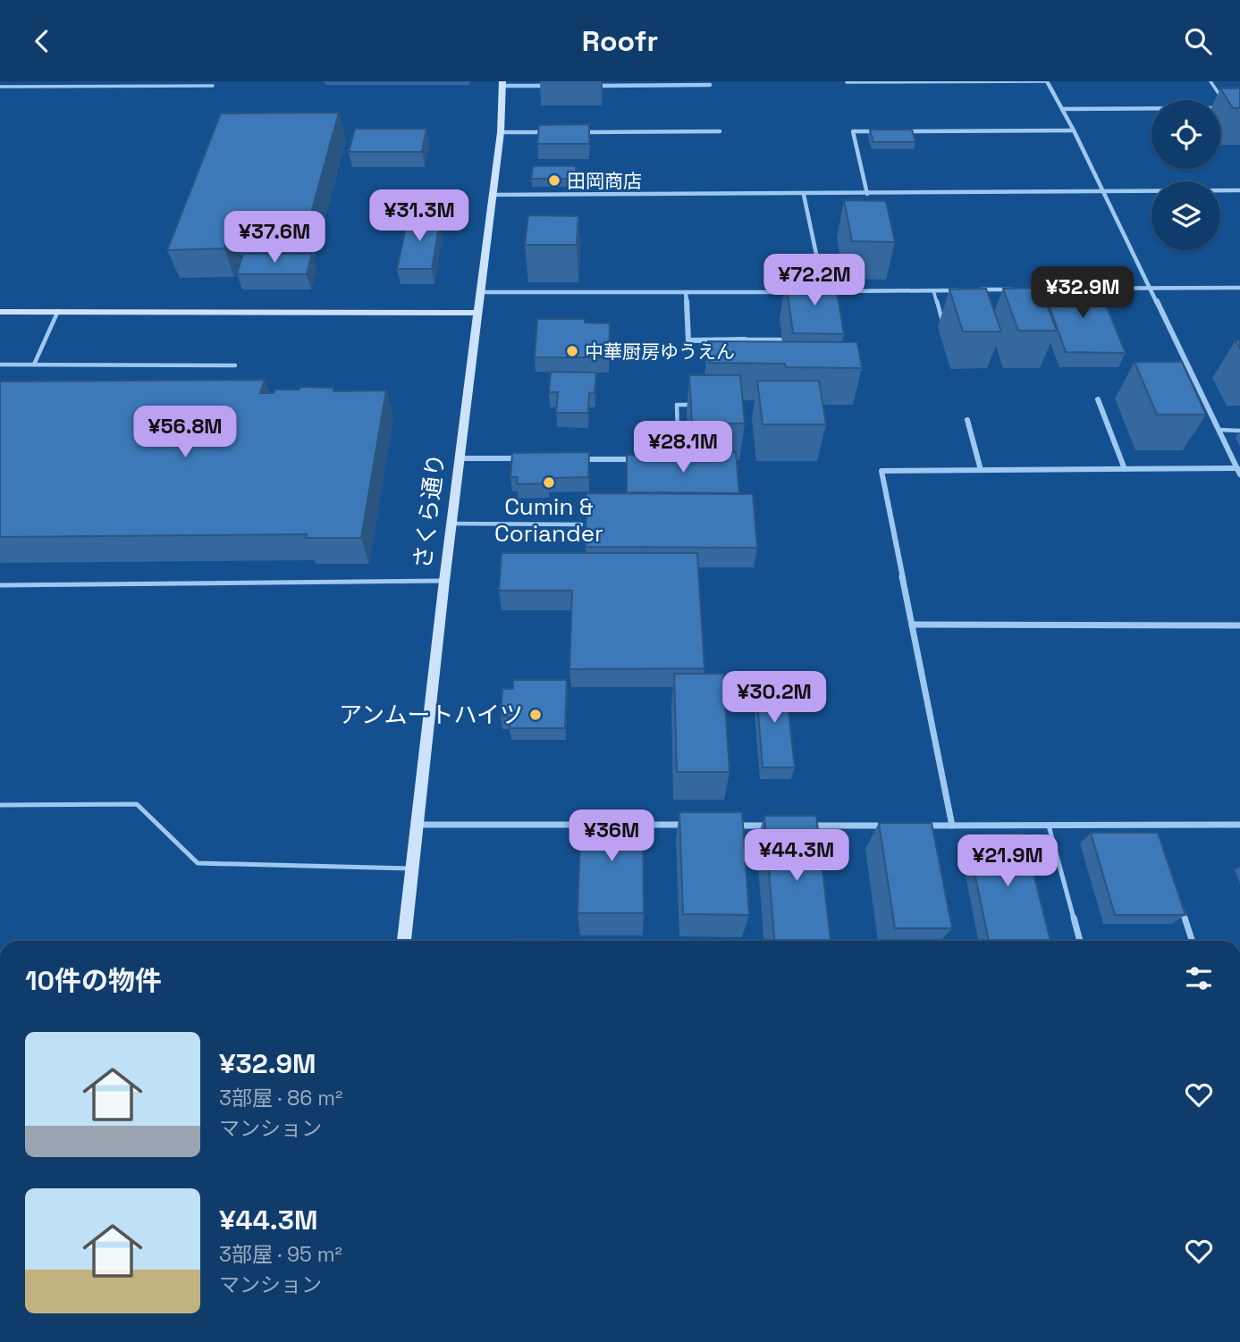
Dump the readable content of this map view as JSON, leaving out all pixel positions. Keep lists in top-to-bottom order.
{
  "streets": {
    "street": ["さくら通り"]
  },
  "places": [
    "田岡商店",
    "中華厨房ゆうえん",
    "Cumin & Coriander",
    "アンムートハイツ"
  ],
  "page": {
    "header": "Roofr",
    "price": [
      "¥31.3M",
      "¥37.6M",
      "¥72.2M",
      "¥32.9M",
      "¥56.8M",
      "¥28.1M",
      "¥30.2M",
      "¥36M",
      "¥44.3M",
      "¥21.9M"
    ],
    "heading": "10件の物件",
    "list": [
      {
        "name": "¥32.9M",
        "note": "3部屋 · 86 m² · マンション"
      },
      {
        "name": "¥44.3M",
        "note": "3部屋 · 95 m² · マンション"
      }
    ]
  }
}
